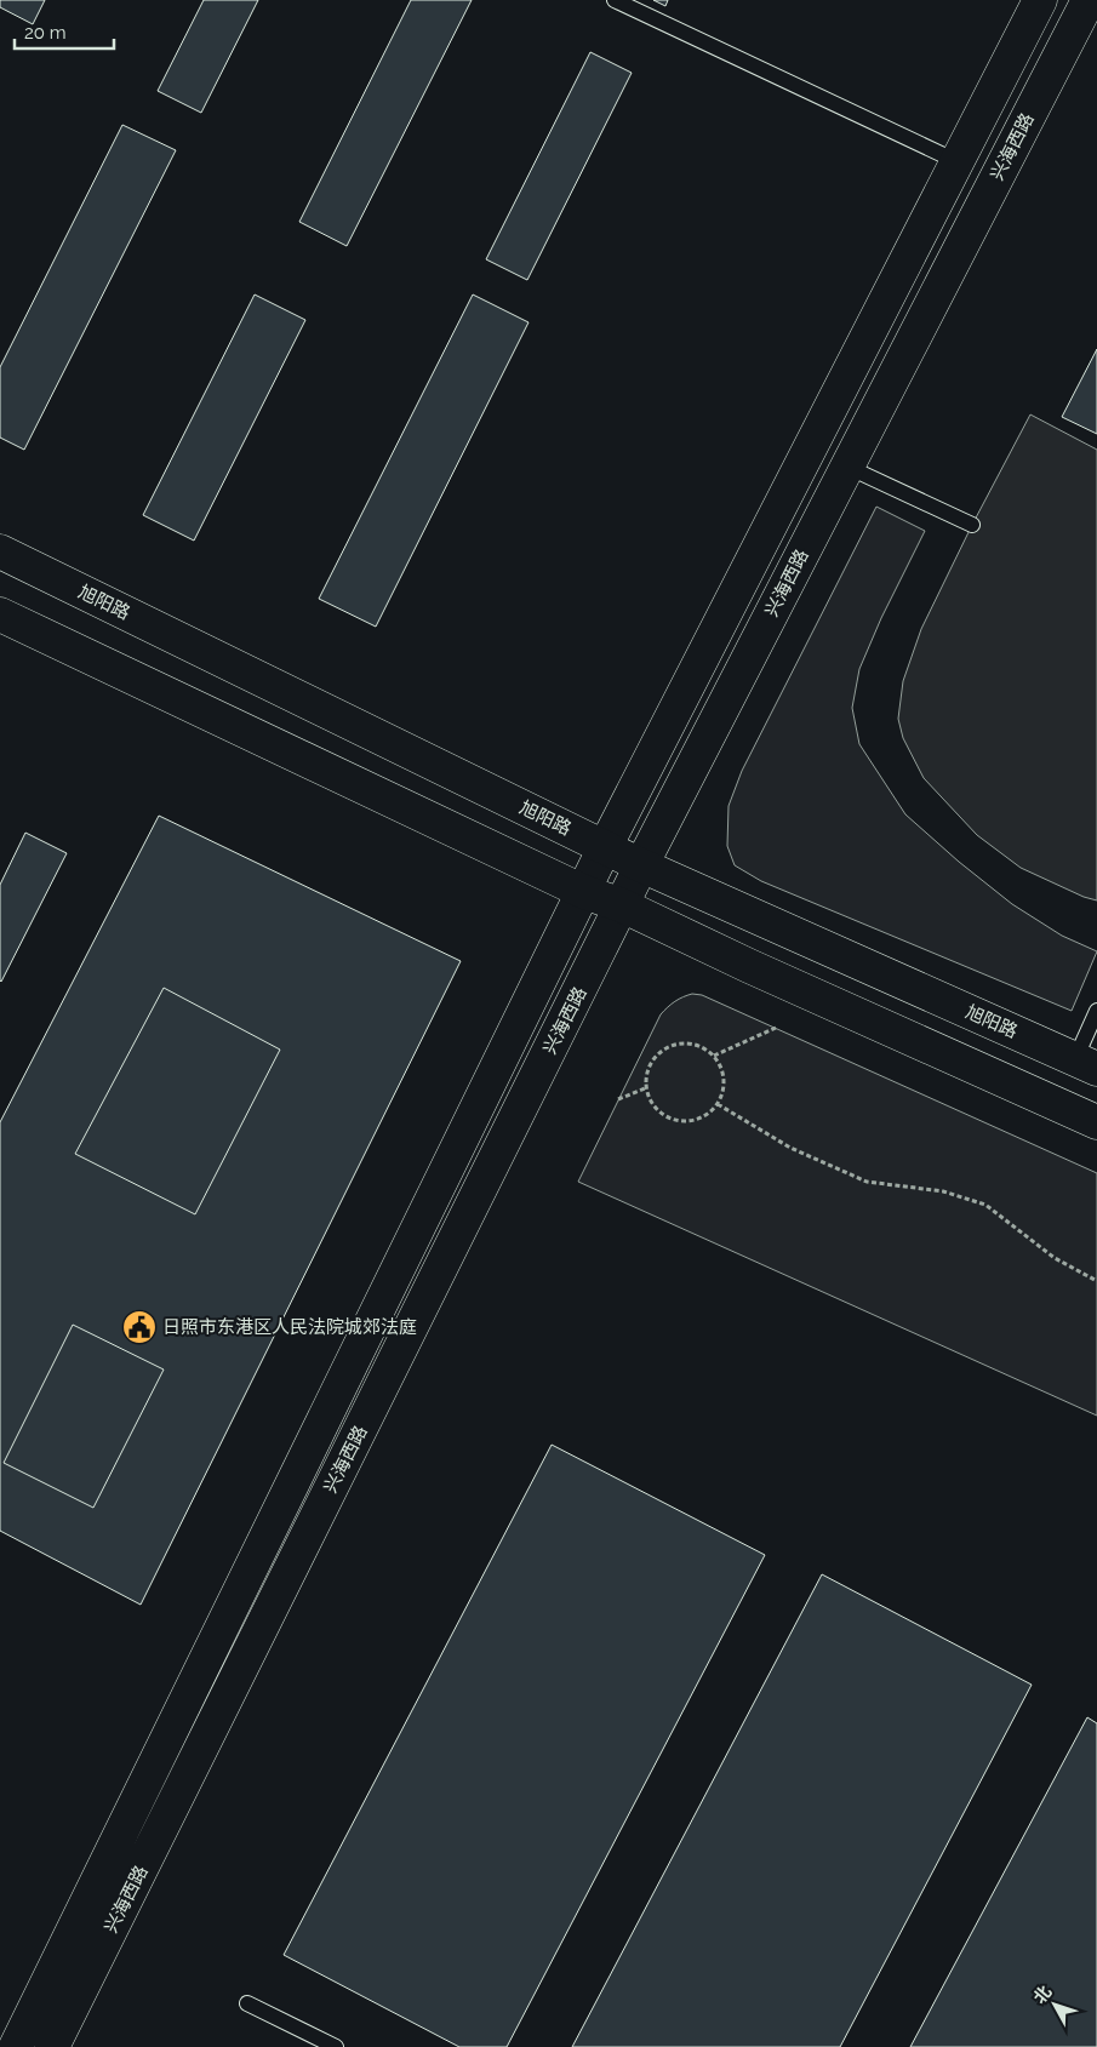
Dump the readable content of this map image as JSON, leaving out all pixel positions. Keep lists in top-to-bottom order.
{
  "streets": {
    "main road": ["兴海西路", "旭阳路"]
  },
  "crossings": [
    ["兴海西路", "旭阳路"]
  ],
  "places": {
    "public building": ["日照市东港区人民法院城郊法庭"]
  },
  "scale_bar": "20 m",
  "north": "top left"
}
